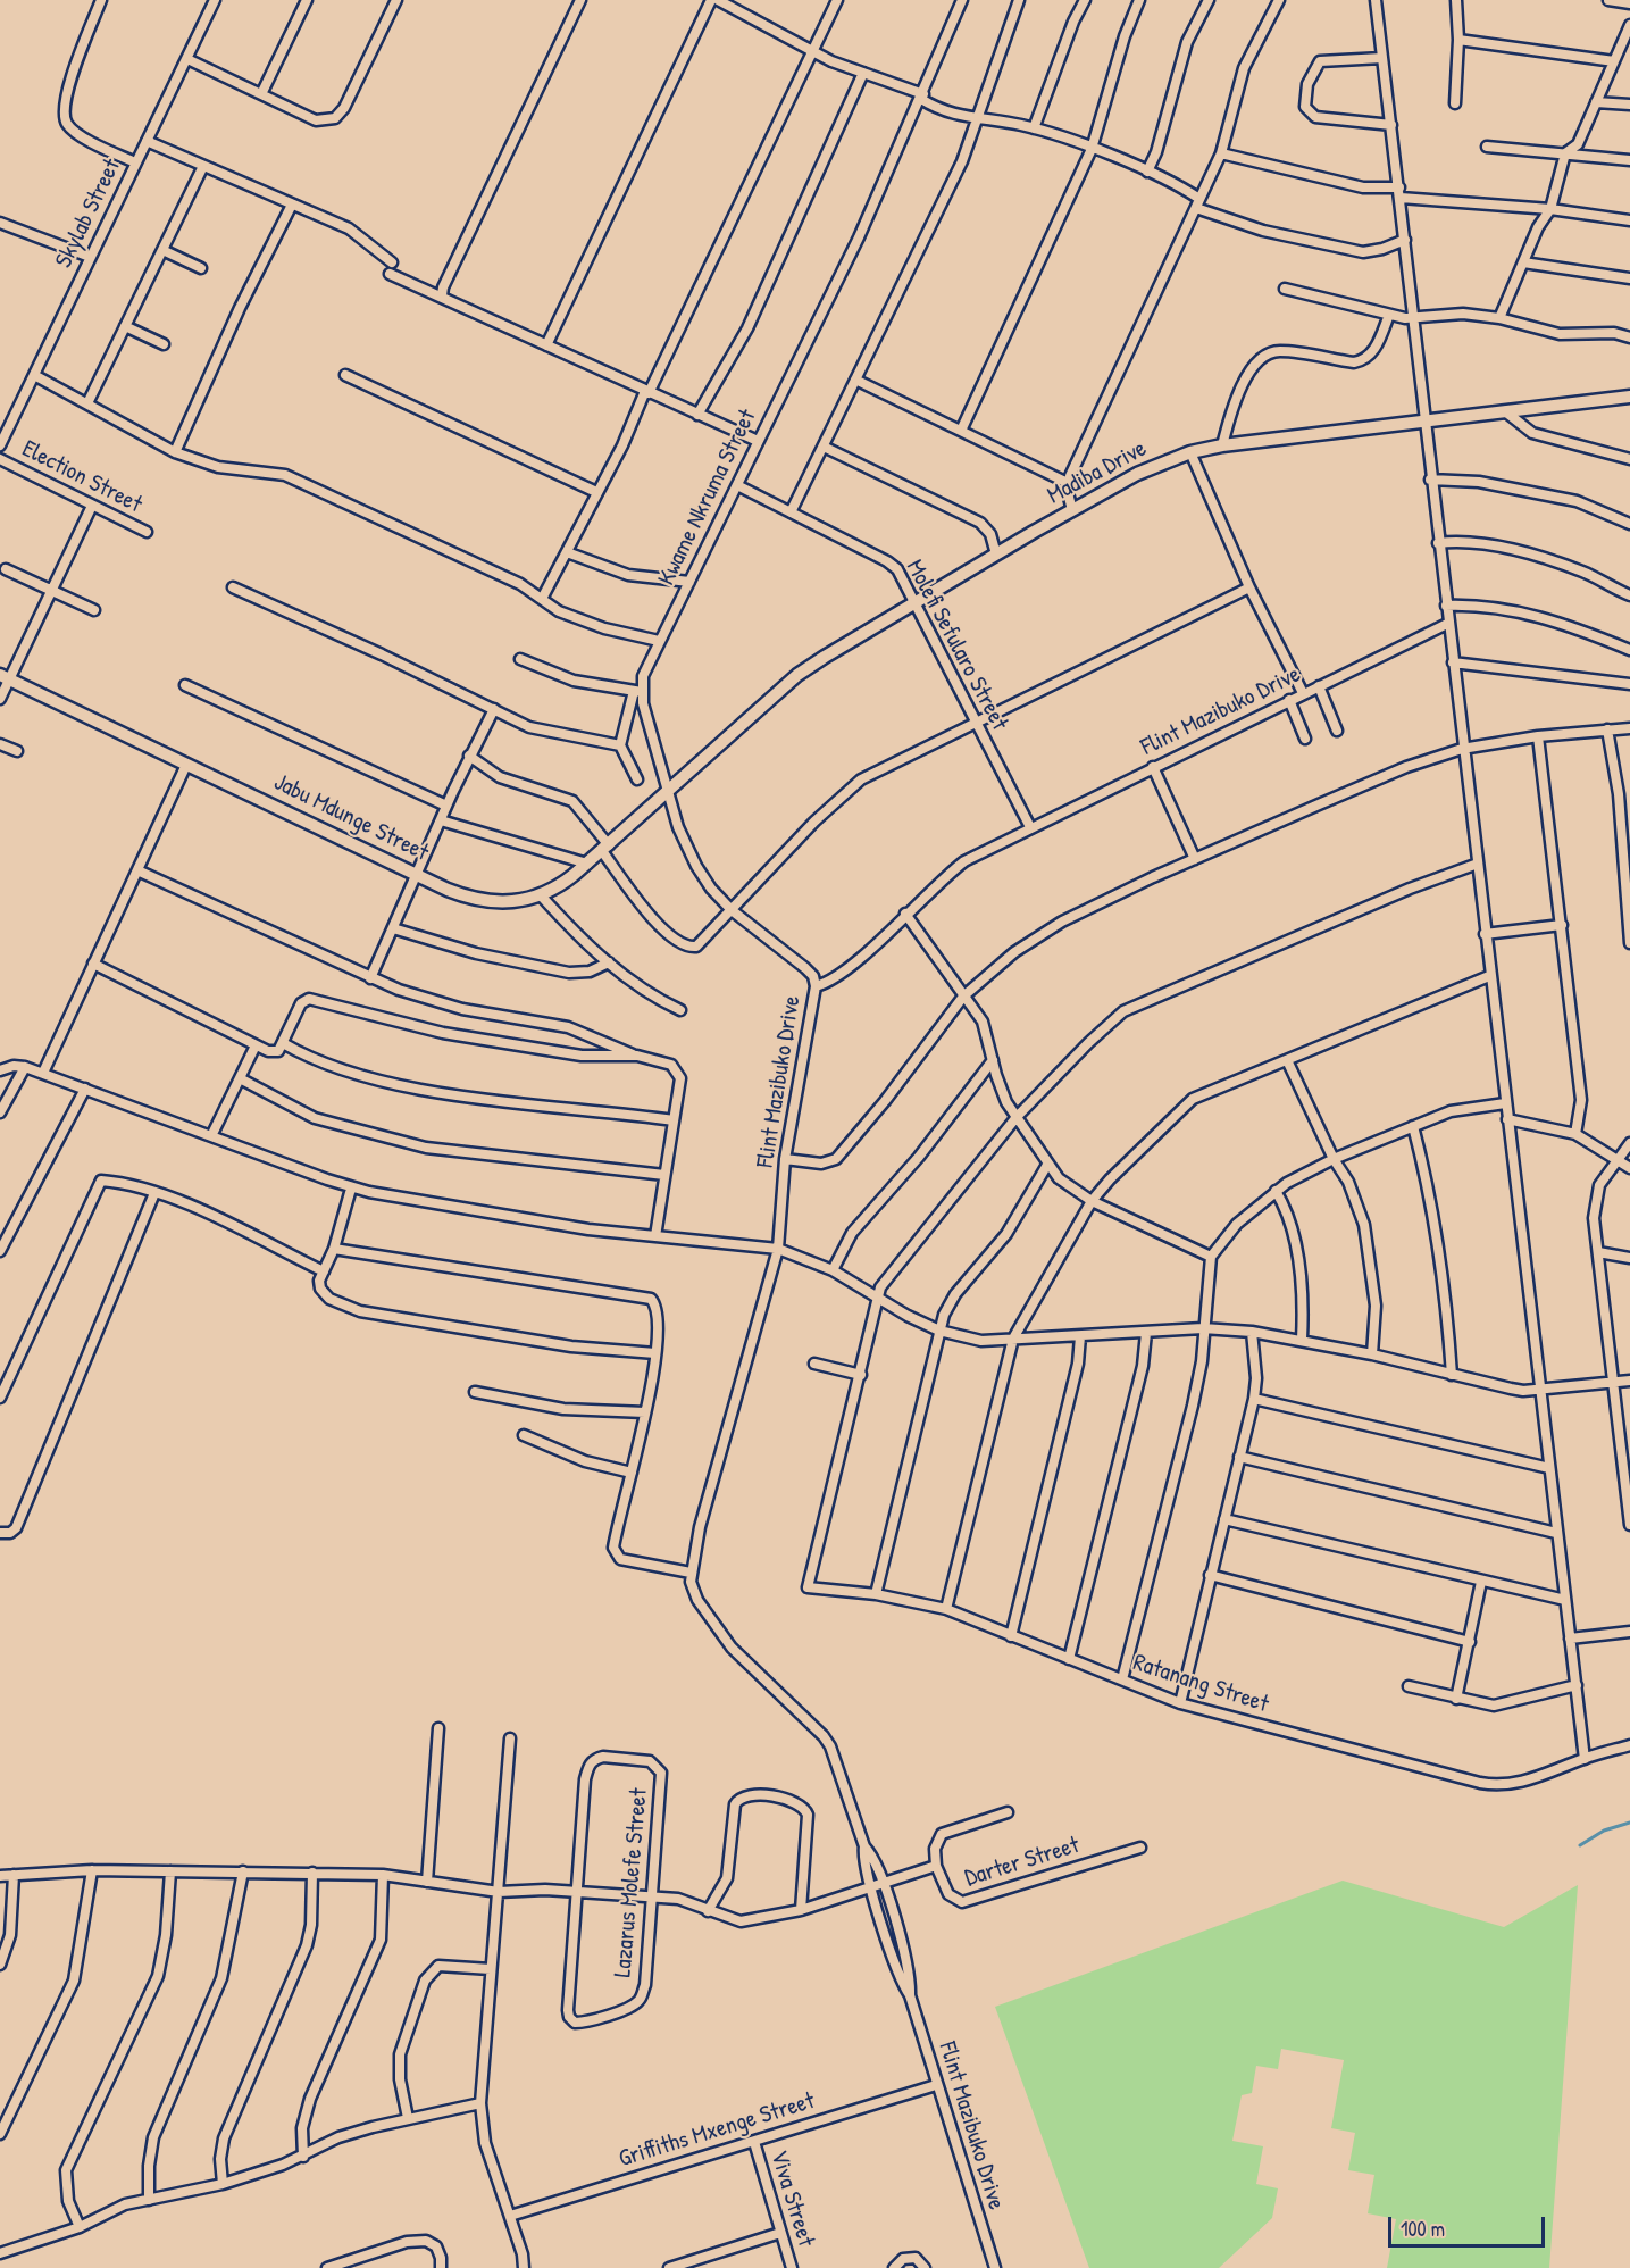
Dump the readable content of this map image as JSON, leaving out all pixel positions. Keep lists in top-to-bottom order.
{
  "streets": {
    "street": [
      "Skylab Street",
      "Madiba Drive",
      "Election Street",
      "Kwame Nkruma Street",
      "Molefi Sefularo Street",
      "Flint Mazibuko Drive",
      "Jabu Mdunge Street",
      "Ratanang Street",
      "Darter Street",
      "Lazarus Molefe Street",
      "Griffiths Mxenge Street",
      "Viva Street"
    ]
  },
  "crossings": [
    ["Madiba Drive", "Kwame Nkruma Street"],
    ["Madiba Drive", "Molefi Sefularo Street"],
    ["Madiba Drive", "Jabu Mdunge Street"],
    ["Kwame Nkruma Street", "Molefi Sefularo Street"],
    ["Kwame Nkruma Street", "Flint Mazibuko Drive"],
    ["Kwame Nkruma Street", "Jabu Mdunge Street"],
    ["Molefi Sefularo Street", "Flint Mazibuko Drive"],
    ["Flint Mazibuko Drive", "Darter Street"],
    ["Flint Mazibuko Drive", "Griffiths Mxenge Street"],
    ["Darter Street", "Lazarus Molefe Street"],
    ["Griffiths Mxenge Street", "Viva Street"]
  ],
  "scale_bar": "100 m"
}
